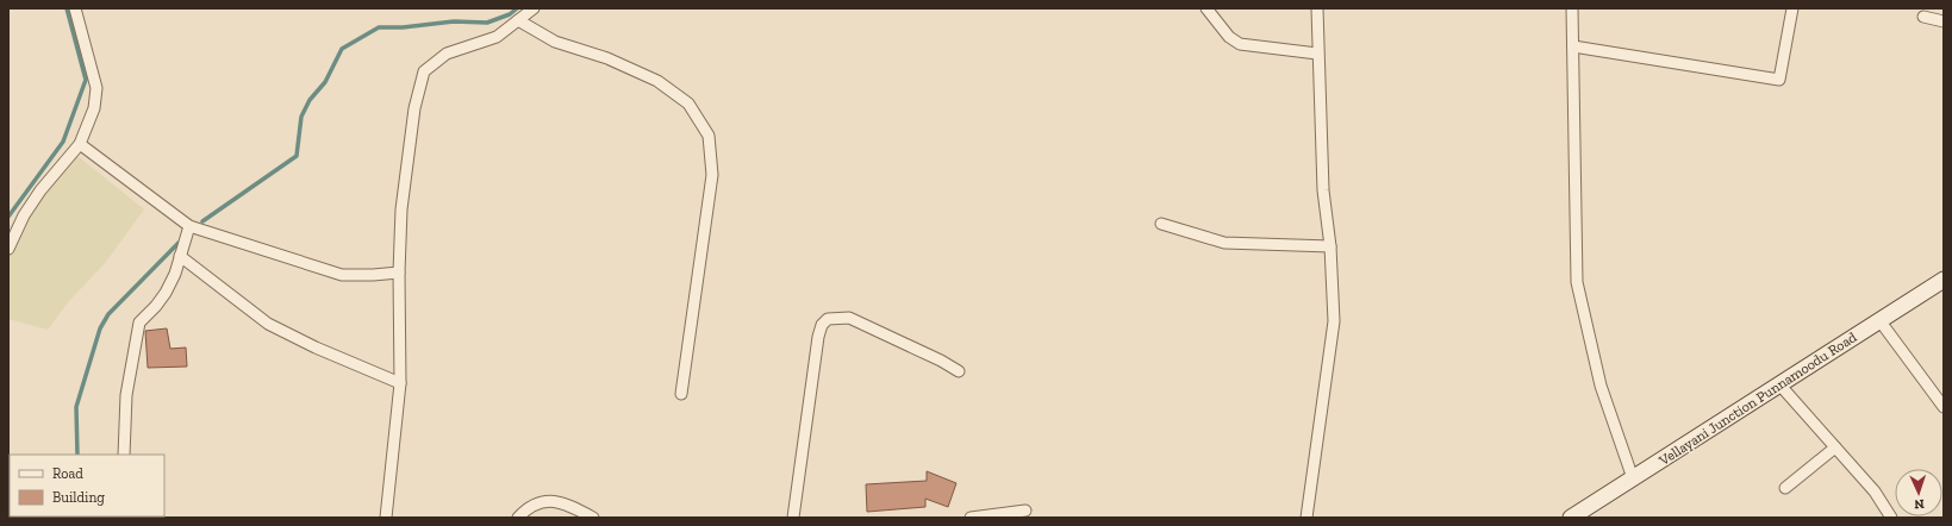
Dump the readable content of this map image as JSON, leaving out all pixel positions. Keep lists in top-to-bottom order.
{
  "streets": {
    "street": ["Vellayani Junction Punnamoodu Road"]
  },
  "legend": ["Road", "Building"],
  "north": "bottom"
}
